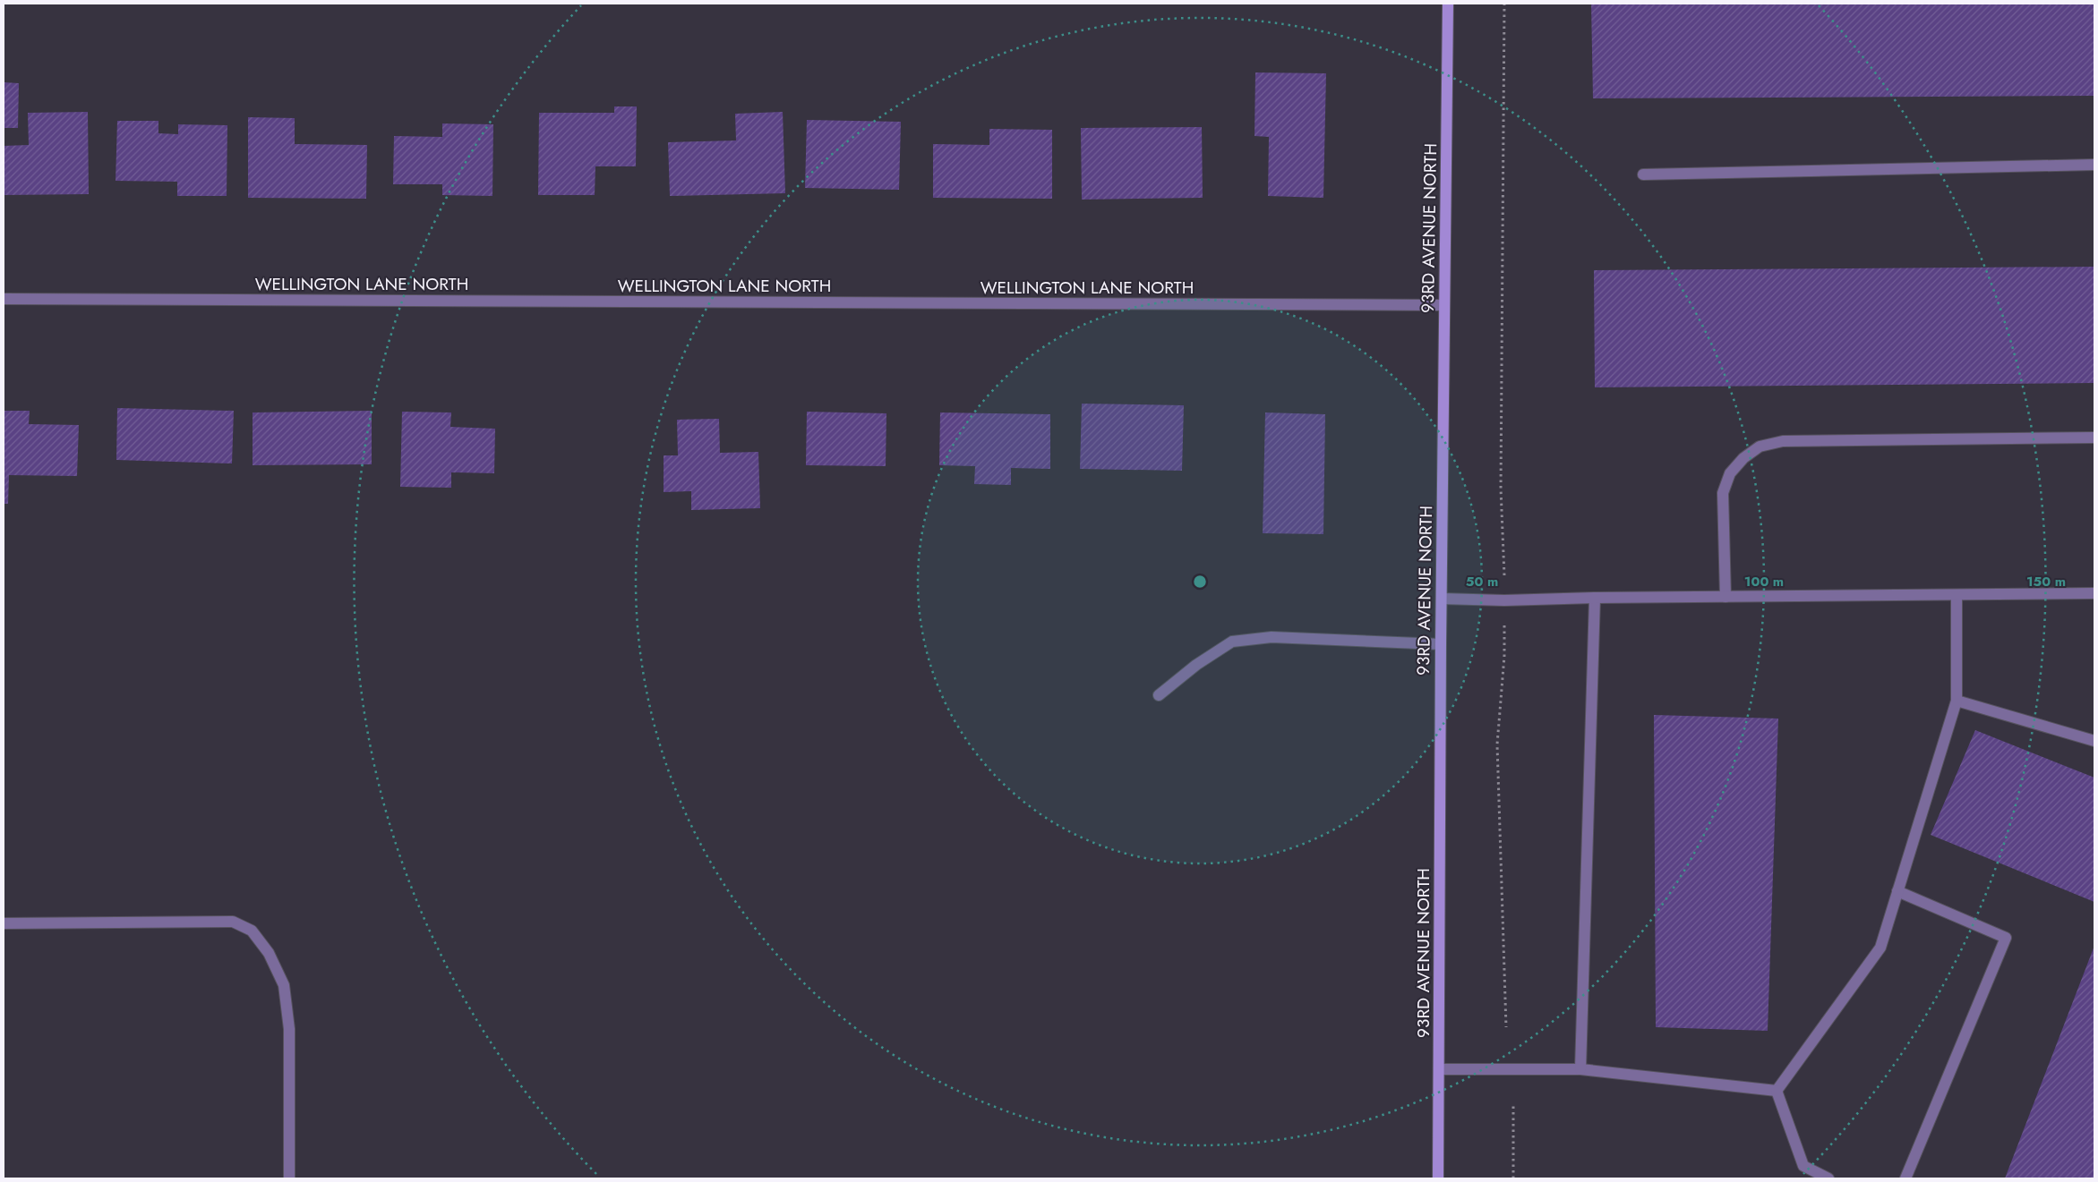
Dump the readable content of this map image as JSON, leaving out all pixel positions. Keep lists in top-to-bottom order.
{
  "streets": {
    "street": ["93RD AVENUE NORTH", "WELLINGTON LANE NORTH"]
  },
  "crossings": [
    ["93RD AVENUE NORTH", "WELLINGTON LANE NORTH"]
  ],
  "rings": ["50 m", "100 m", "150 m"]
}
